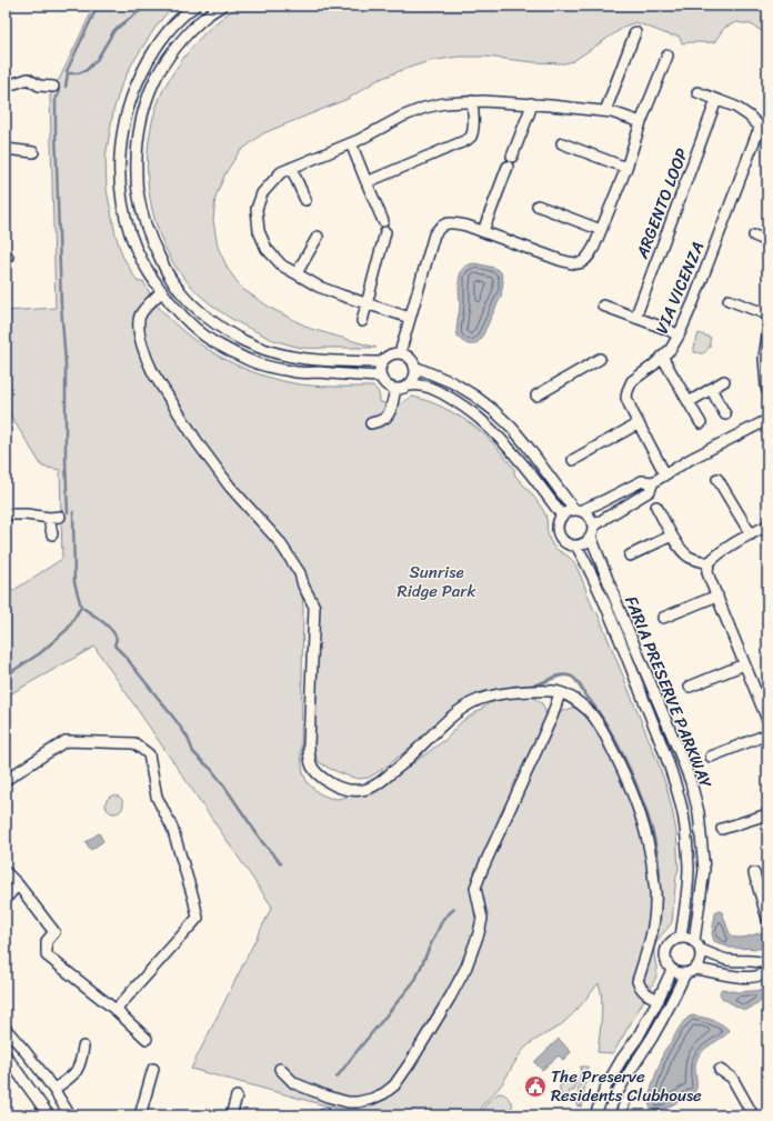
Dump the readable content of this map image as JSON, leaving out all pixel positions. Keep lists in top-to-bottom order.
{
  "streets": {
    "street": ["ARGENTO LOOP", "VIA VICENZA", "FARIA PRESERVE PARKWAY"]
  },
  "parks": ["Sunrise Ridge Park"],
  "places": {
    "public building": ["The Preserve Residents Clubhouse"]
  }
}
